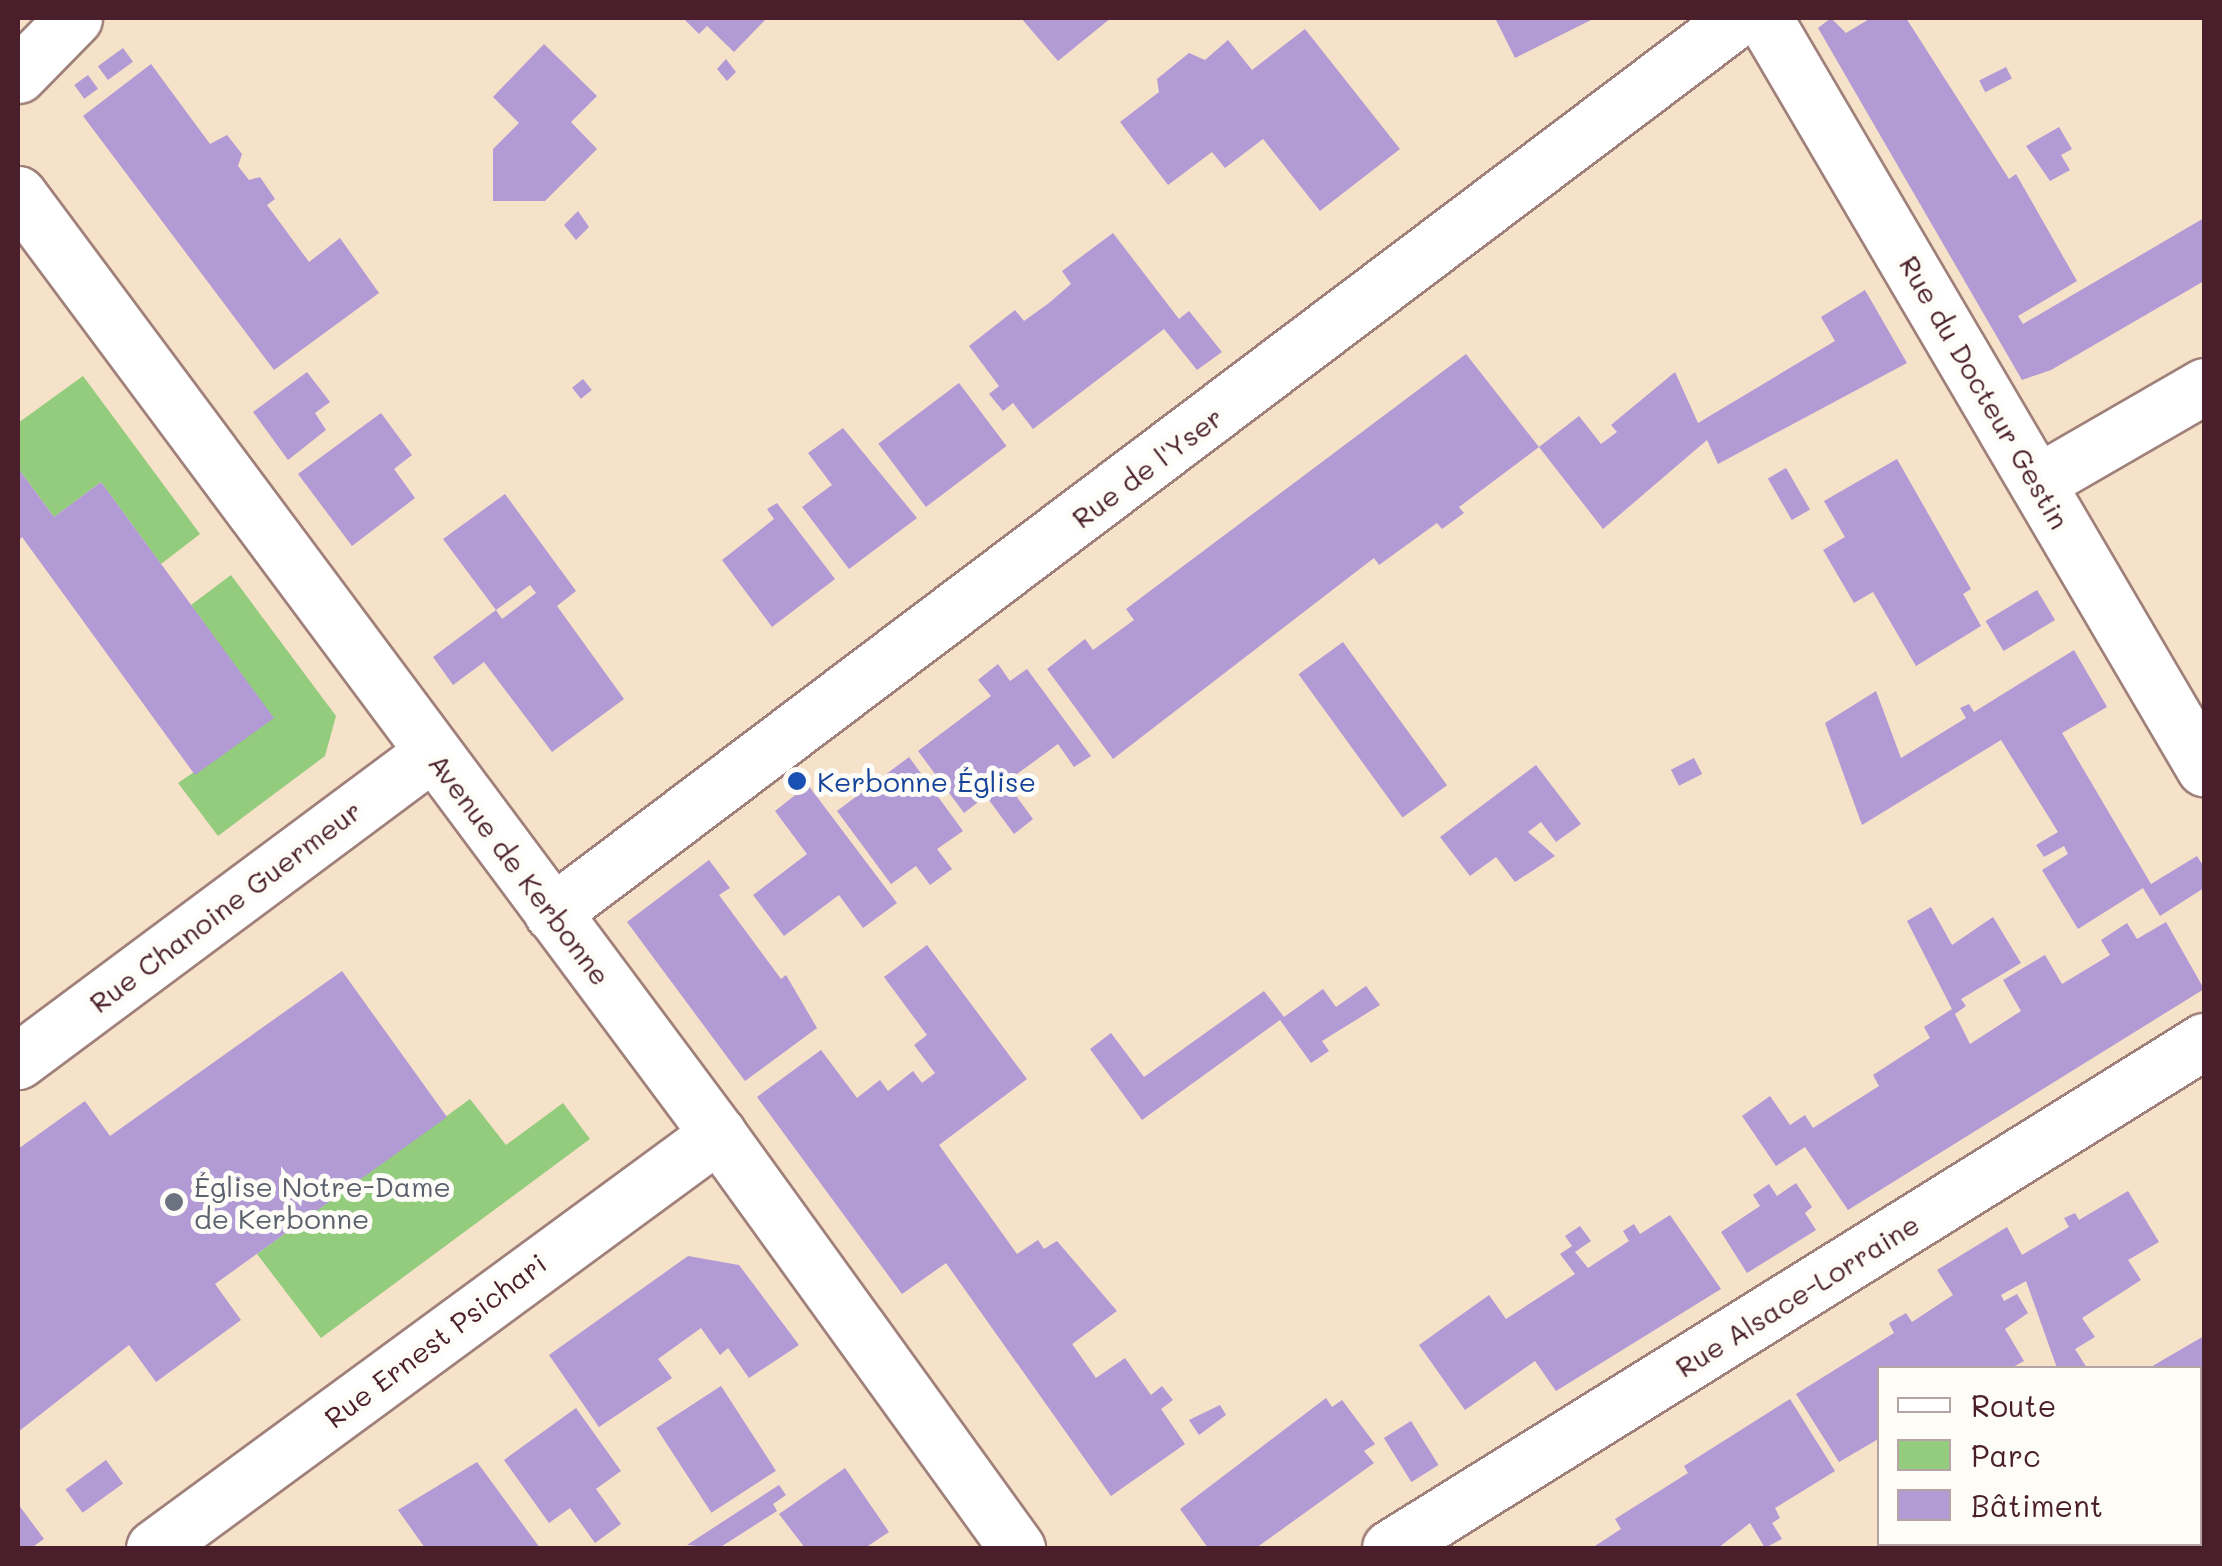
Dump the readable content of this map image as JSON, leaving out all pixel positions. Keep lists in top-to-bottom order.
{
  "streets": {
    "street": [
      "Rue du Docteur Gestin",
      "Rue de l'Yser",
      "Avenue de Kerbonne",
      "Rue Chanoine Guermeur",
      "Rue Alsace-Lorraine",
      "Rue Ernest Psichari"
    ]
  },
  "crossings": [
    ["Rue de l'Yser", "Avenue de Kerbonne"],
    ["Avenue de Kerbonne", "Rue Chanoine Guermeur"],
    ["Avenue de Kerbonne", "Rue Ernest Psichari"]
  ],
  "places": ["Kerbonne Église", "Église Notre-Dame de Kerbonne"],
  "legend": ["Route", "Parc", "Bâtiment"]
}
